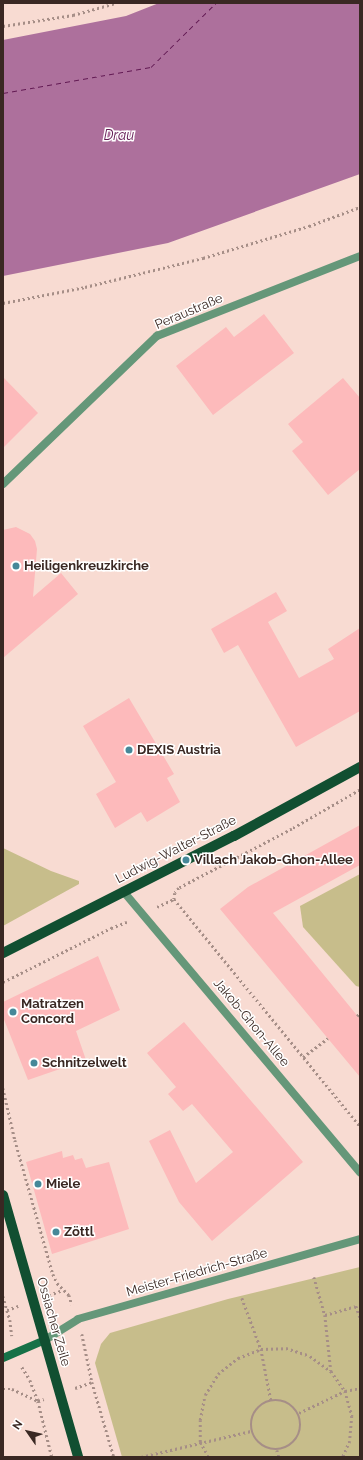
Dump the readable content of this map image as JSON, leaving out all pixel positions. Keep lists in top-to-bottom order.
{
  "streets": {
    "main road": ["Ludwig-Walter-Straße", "Ossiacher Zeile"],
    "street": ["Peraustraße", "Jakob-Ghon-Allee", "Meister-Friedrich-Straße"]
  },
  "crossings": [
    ["Ludwig-Walter-Straße", "Jakob-Ghon-Allee"],
    ["Meister-Friedrich-Straße", "Ossiacher Zeile"]
  ],
  "water": ["Drau"],
  "places": [
    "Heiligenkreuzkirche",
    "DEXIS Austria",
    "Villach Jakob-Ghon-Allee",
    "Matratzen Concord",
    "Schnitzelwelt",
    "Miele",
    "Zöttl"
  ],
  "north": "top left"
}
